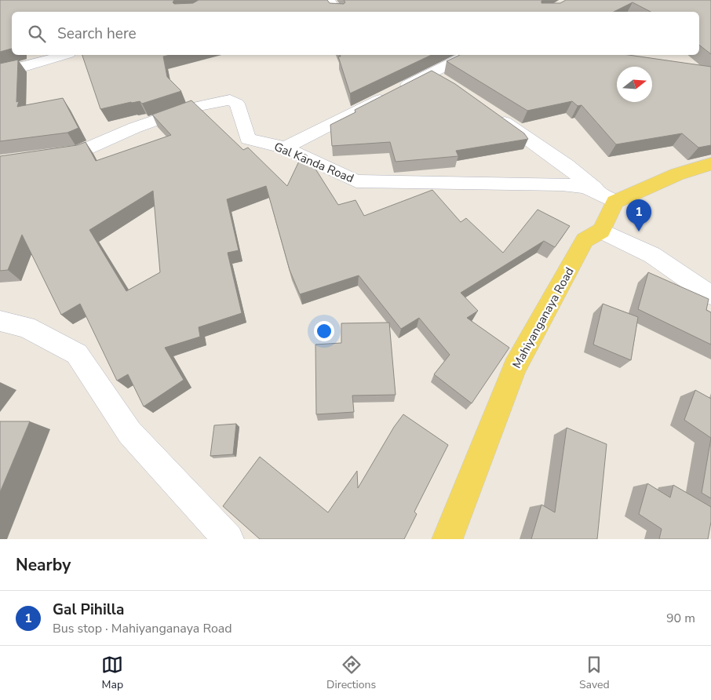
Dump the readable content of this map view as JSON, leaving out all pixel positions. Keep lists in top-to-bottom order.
{
  "streets": {
    "main road": ["Mahiyanganaya Road"],
    "street": ["Gal Kanda Road"]
  },
  "north": "right",
  "page": {
    "search": "Search here",
    "pins": "1",
    "heading": "Nearby",
    "list": [
      {
        "mark": "1",
        "name": "Gal Pihilla",
        "note": "Bus stop · Mahiyanganaya Road",
        "value": "90 m"
      }
    ],
    "nav": ["Map", "Directions", "Saved"]
  }
}
